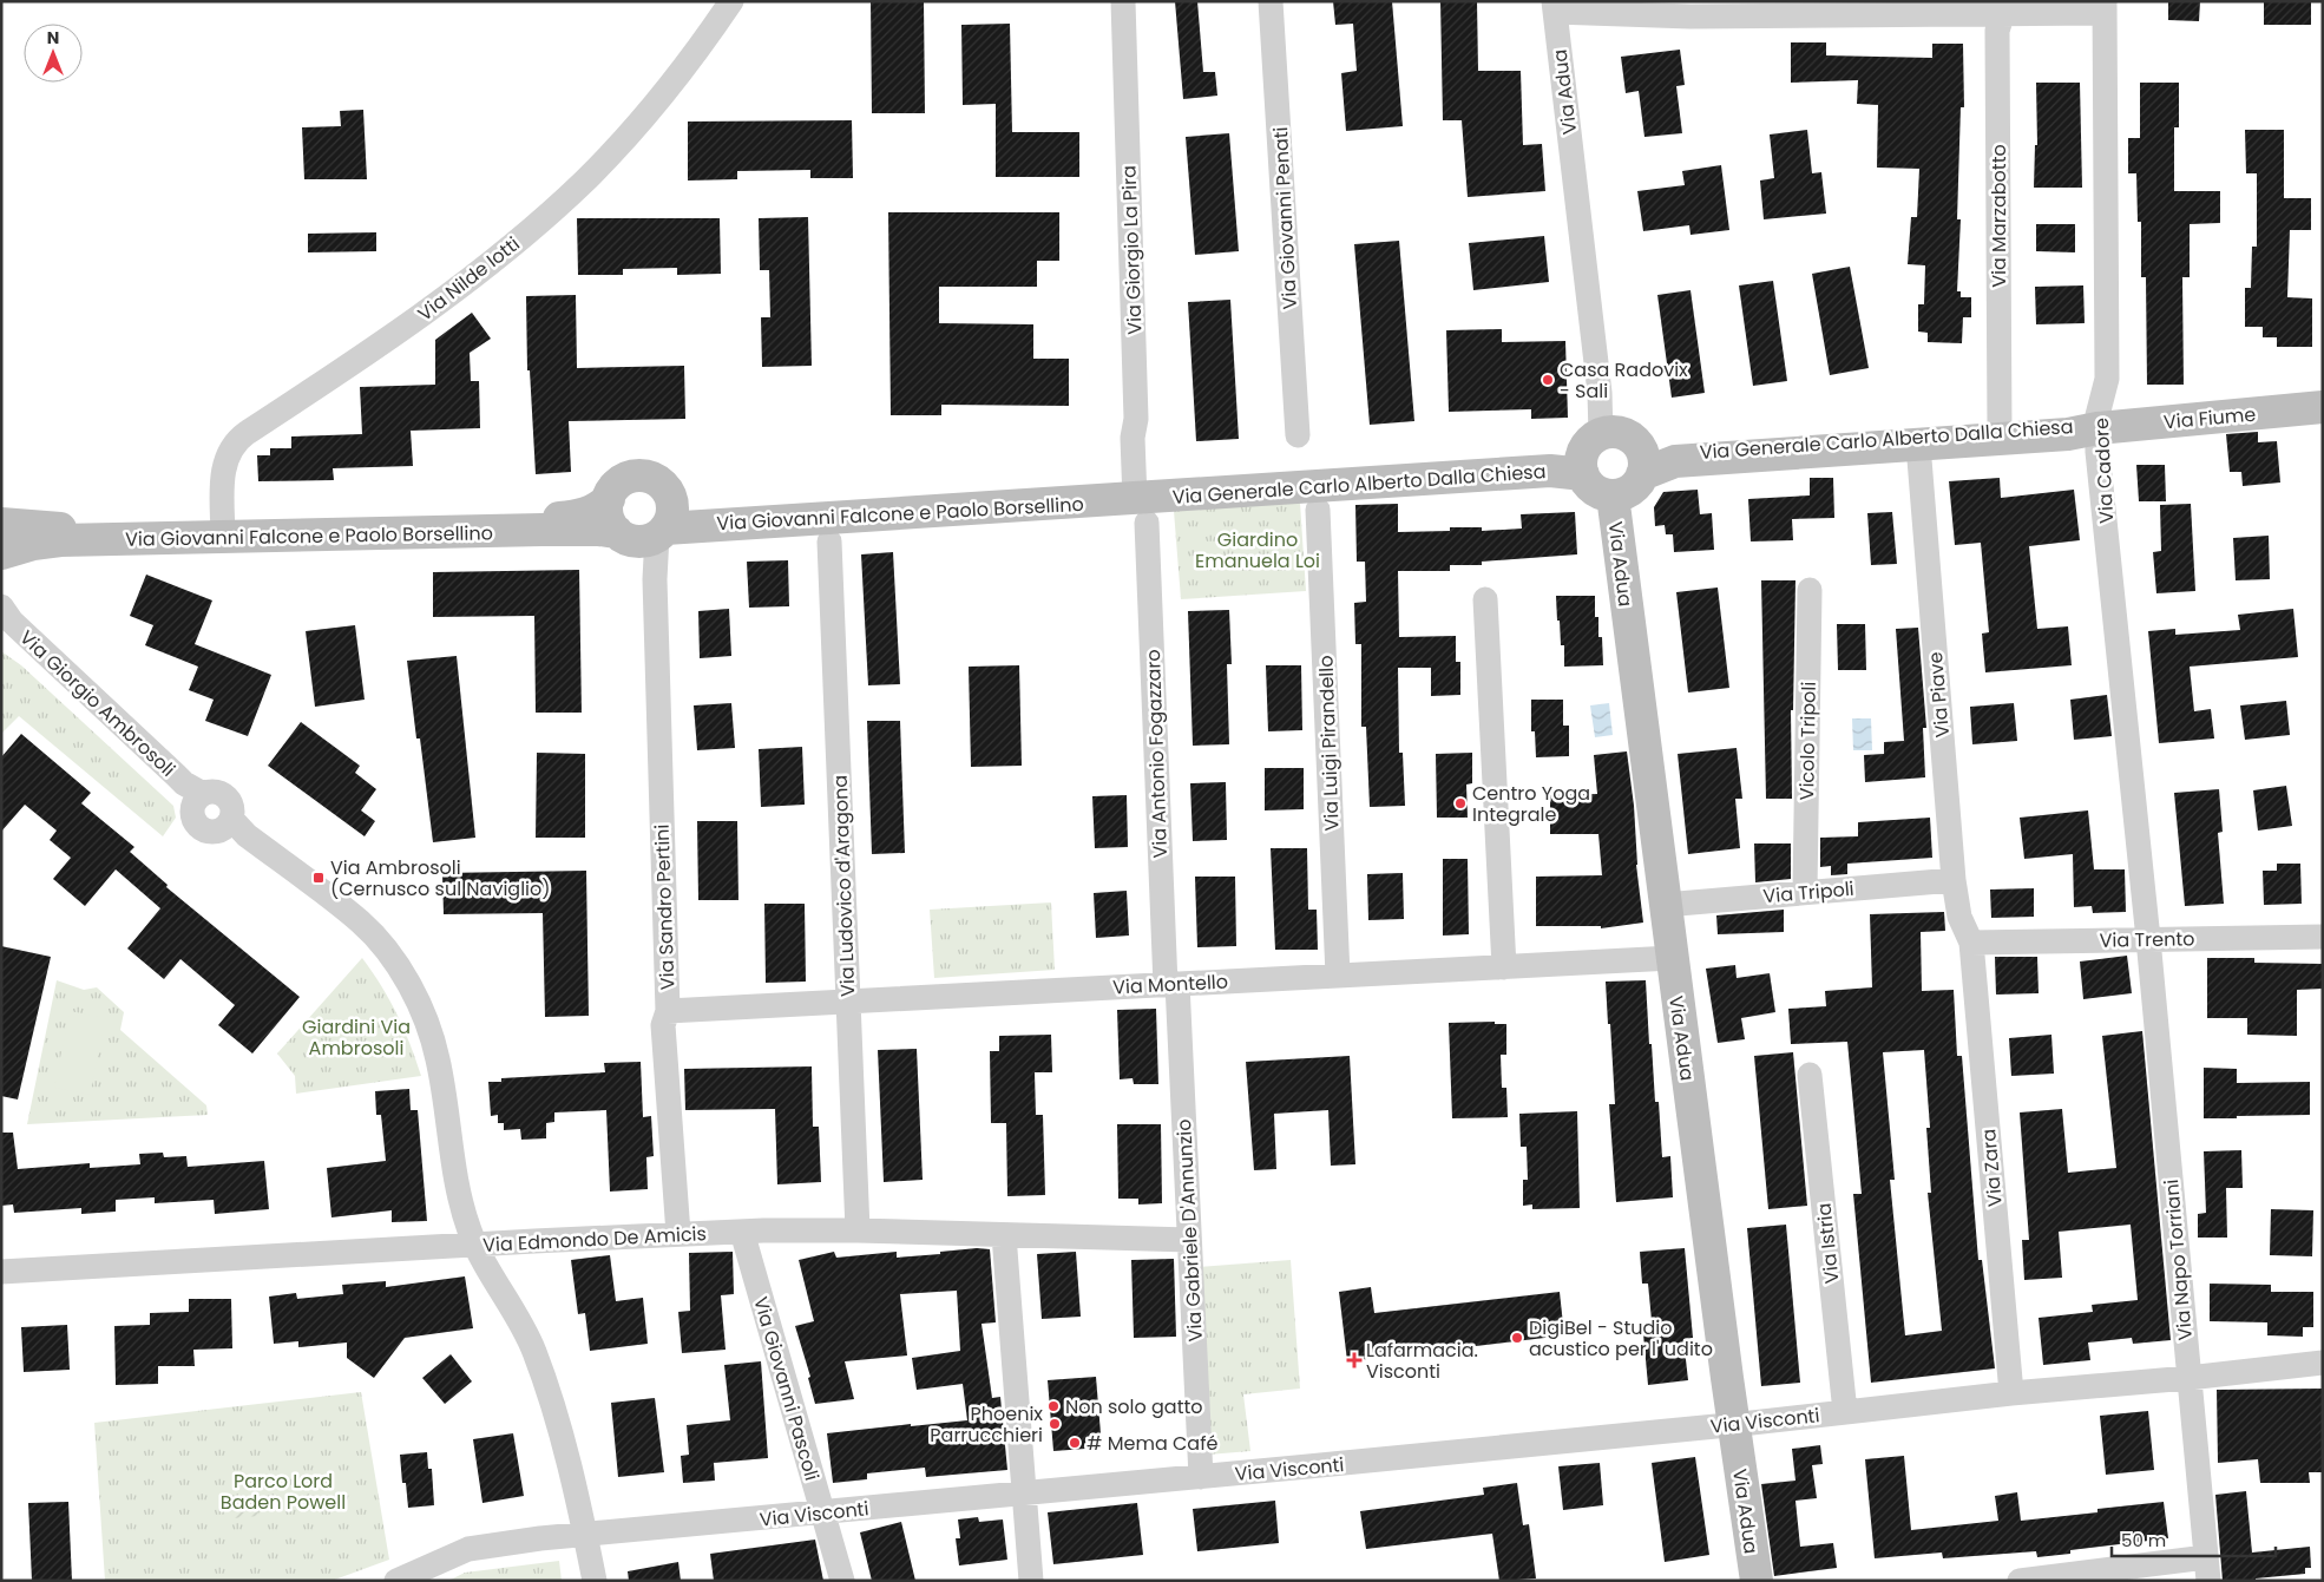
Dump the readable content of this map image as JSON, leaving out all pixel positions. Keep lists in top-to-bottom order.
{
  "streets": {
    "street": [
      "Via Adua",
      "Via Marzabotto",
      "Via Giovanni Penati",
      "Via Giorgio La Pira",
      "Via Nilde Iotti",
      "Via Fiume",
      "Via Generale Carlo Alberto Dalla Chiesa",
      "Via Cadore",
      "Via Giovanni Falcone e Paolo Borsellino",
      "Via Piave",
      "Via Giorgio Ambrosoli",
      "Vicolo Tripoli",
      "Via Luigi Pirandello",
      "Via Antonio Fogazzaro",
      "Via Ludovico d'Aragona",
      "Via Tripoli",
      "Via Sandro Pertini",
      "Via Trento",
      "Via Montello",
      "Via Zara",
      "Via Gabriele D'Annunzio",
      "Via Edmondo De Amicis",
      "Via Istria",
      "Via Napo Torriani",
      "Via Giovanni Pascoli",
      "Via Visconti"
    ]
  },
  "crossings": [
    ["Via Adua", "Via Generale Carlo Alberto Dalla Chiesa"],
    ["Via Adua", "Via Tripoli"],
    ["Via Adua", "Via Montello"],
    ["Via Adua", "Via Visconti"],
    ["Via Marzabotto", "Via Generale Carlo Alberto Dalla Chiesa"],
    ["Via Giorgio La Pira", "Via Generale Carlo Alberto Dalla Chiesa"],
    ["Via Giorgio La Pira", "Via Giovanni Falcone e Paolo Borsellino"],
    ["Via Giorgio La Pira", "Via Antonio Fogazzaro"],
    ["Via Nilde Iotti", "Via Giovanni Falcone e Paolo Borsellino"],
    ["Via Fiume", "Via Generale Carlo Alberto Dalla Chiesa"],
    ["Via Fiume", "Via Cadore"],
    ["Via Generale Carlo Alberto Dalla Chiesa", "Via Cadore"],
    ["Via Generale Carlo Alberto Dalla Chiesa", "Via Giovanni Falcone e Paolo Borsellino"],
    ["Via Generale Carlo Alberto Dalla Chiesa", "Via Piave"],
    ["Via Generale Carlo Alberto Dalla Chiesa", "Via Antonio Fogazzaro"],
    ["Via Cadore", "Via Trento"],
    ["Via Cadore", "Via Napo Torriani"],
    ["Via Giovanni Falcone e Paolo Borsellino", "Via Antonio Fogazzaro"],
    ["Via Giovanni Falcone e Paolo Borsellino", "Via Sandro Pertini"],
    ["Via Piave", "Via Tripoli"],
    ["Via Piave", "Via Trento"],
    ["Via Piave", "Via Zara"],
    ["Vicolo Tripoli", "Via Tripoli"],
    ["Via Luigi Pirandello", "Via Montello"],
    ["Via Antonio Fogazzaro", "Via Montello"],
    ["Via Antonio Fogazzaro", "Via Gabriele D'Annunzio"],
    ["Via Ludovico d'Aragona", "Via Montello"],
    ["Via Ludovico d'Aragona", "Via Edmondo De Amicis"],
    ["Via Sandro Pertini", "Via Montello"],
    ["Via Sandro Pertini", "Via Edmondo De Amicis"],
    ["Via Trento", "Via Zara"],
    ["Via Trento", "Via Napo Torriani"],
    ["Via Montello", "Via Gabriele D'Annunzio"],
    ["Via Zara", "Via Visconti"],
    ["Via Gabriele D'Annunzio", "Via Edmondo De Amicis"],
    ["Via Gabriele D'Annunzio", "Via Visconti"],
    ["Via Edmondo De Amicis", "Via Giovanni Pascoli"],
    ["Via Istria", "Via Visconti"],
    ["Via Napo Torriani", "Via Visconti"],
    ["Via Giovanni Pascoli", "Via Visconti"]
  ],
  "parks": ["Giardino Emanuela Loi", "Giardini Via Ambrosoli", "Parco Lord Baden Powell"],
  "places": {
    "other": [
      "Casa Radovix - Sali",
      "Centro Yoga Integrale",
      "DigiBel - Studio acustico per l' udito",
      "Non solo gatto",
      "Phoenix Parrucchieri",
      "# Mema Café"
    ],
    "transit": ["Via Ambrosoli (Cernusco sul Naviglio)"],
    "health": ["Lafarmacia. Visconti"]
  },
  "scale_bar": "50 m",
  "north": "top"
}
